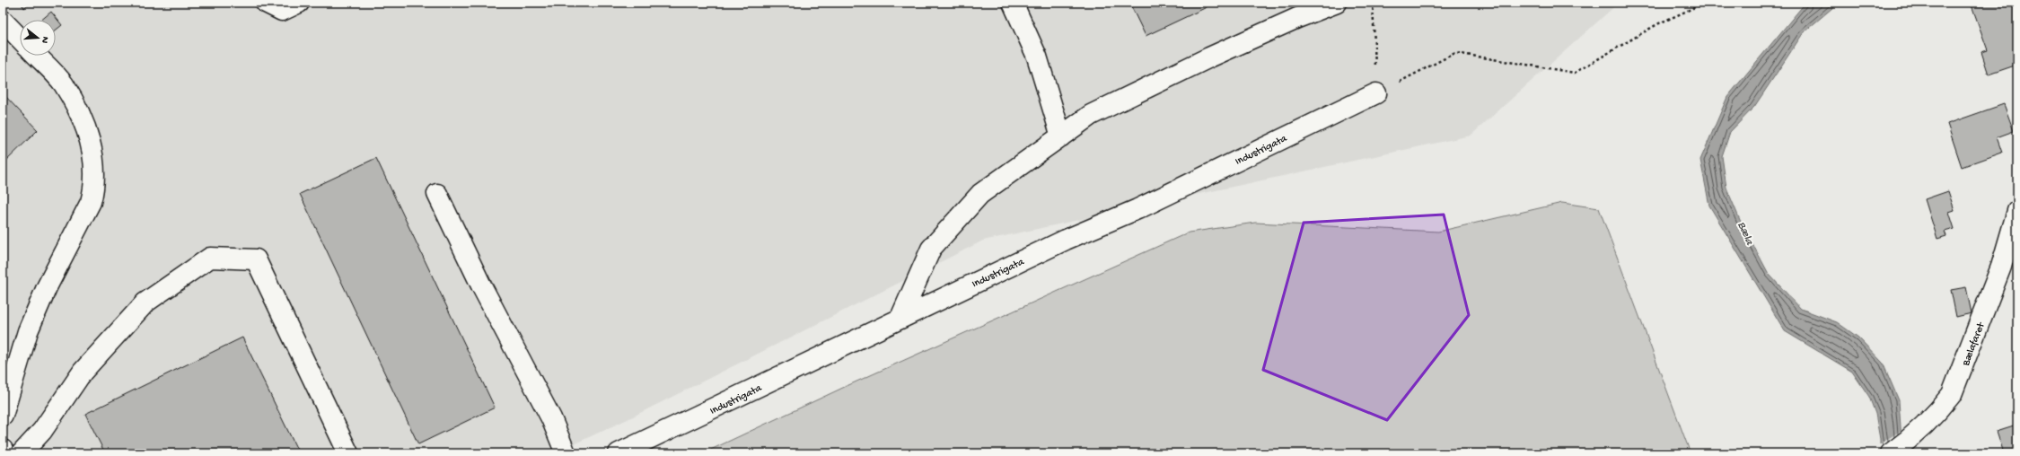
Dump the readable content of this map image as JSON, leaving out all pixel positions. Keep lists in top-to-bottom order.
{
  "streets": {
    "street": ["Industrigata", "Bælafaret"]
  },
  "water": ["Bæla"],
  "north": "right"
}
